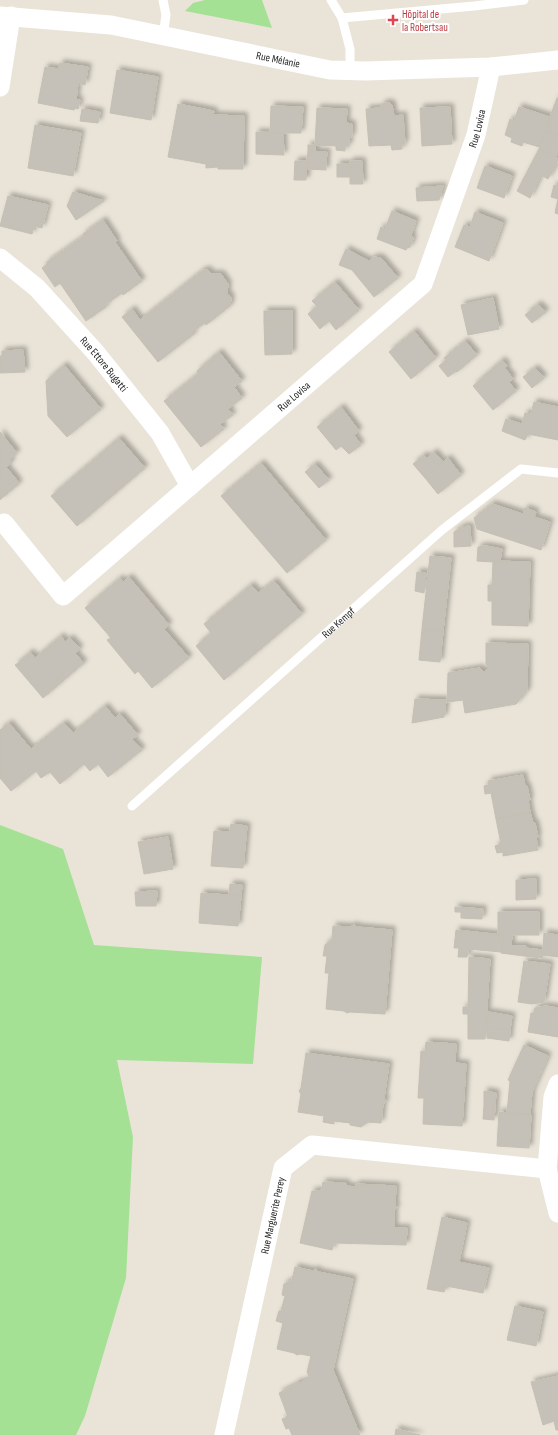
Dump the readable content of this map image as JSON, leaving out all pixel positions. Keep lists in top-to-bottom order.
{
  "streets": {
    "street": [
      "Rue Mélanie",
      "Rue Lovisa",
      "Rue Ettore Bugatti",
      "Rue Marguerite Perey"
    ],
    "lane": ["Rue Kempf"]
  },
  "crossings": [
    ["Rue Mélanie", "Rue Lovisa"],
    ["Rue Lovisa", "Rue Ettore Bugatti"]
  ],
  "places": {
    "health": ["Hôpital de la Robertsau"]
  }
}
